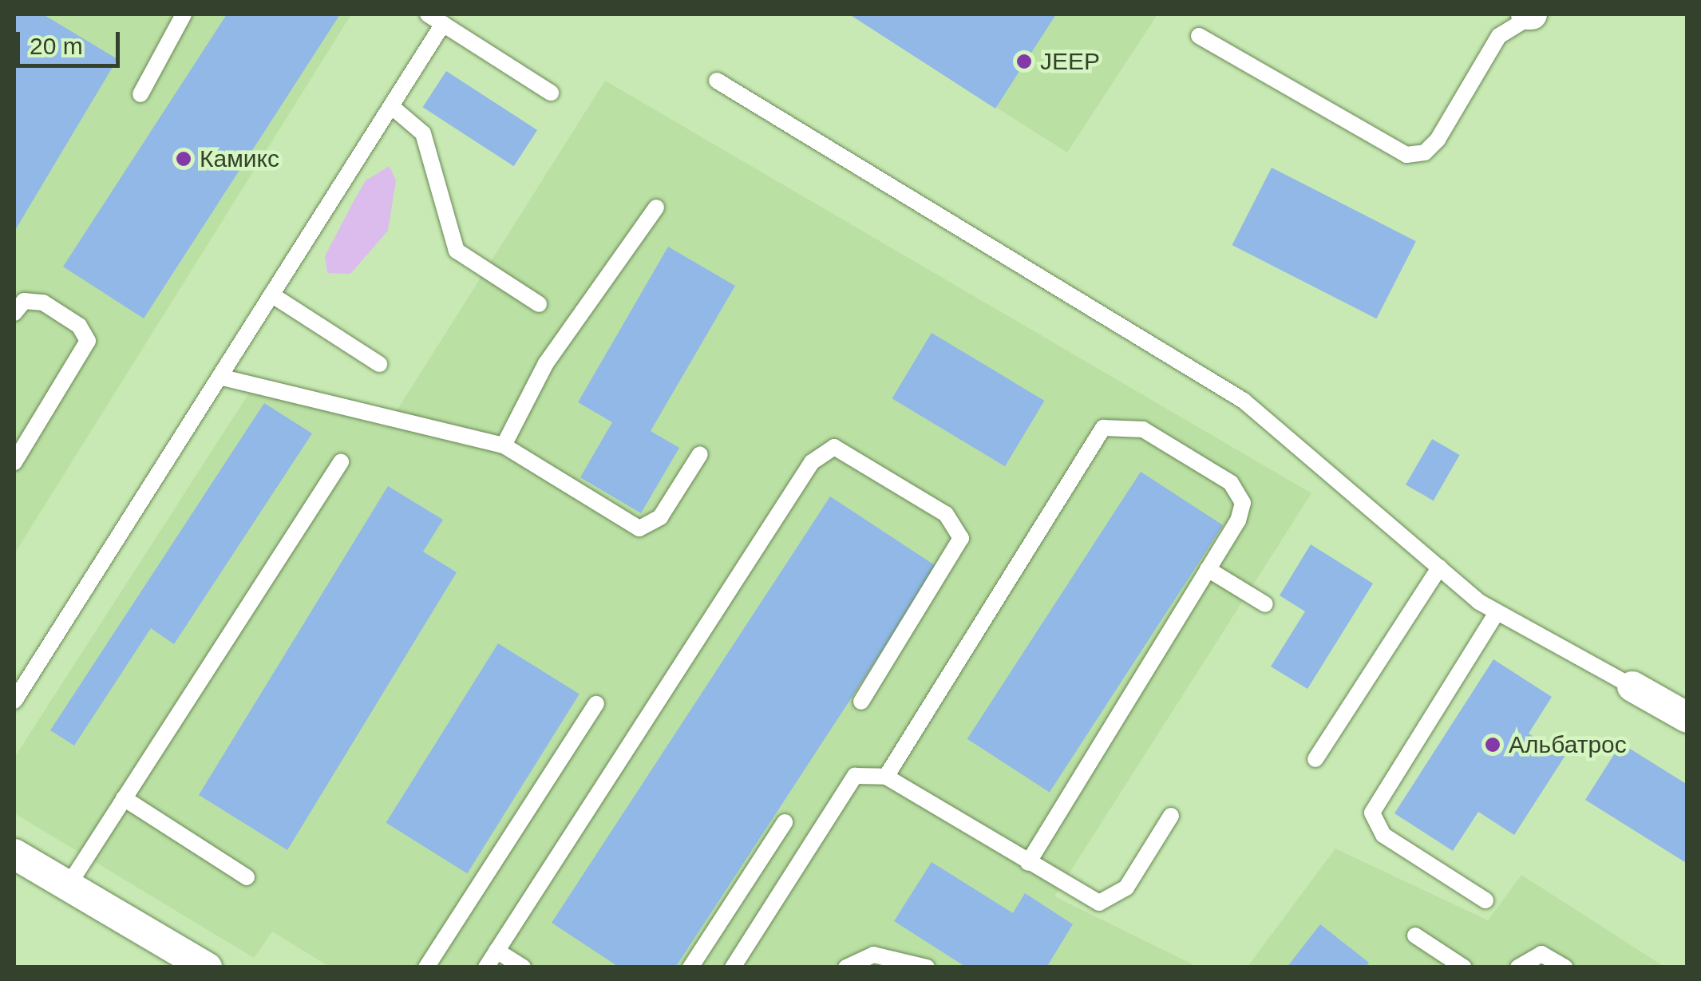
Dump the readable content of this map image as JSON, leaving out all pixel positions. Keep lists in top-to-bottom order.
{
  "places": ["JEEP", "Камикс", "Альбатрос"],
  "scale_bar": "20 m"
}
